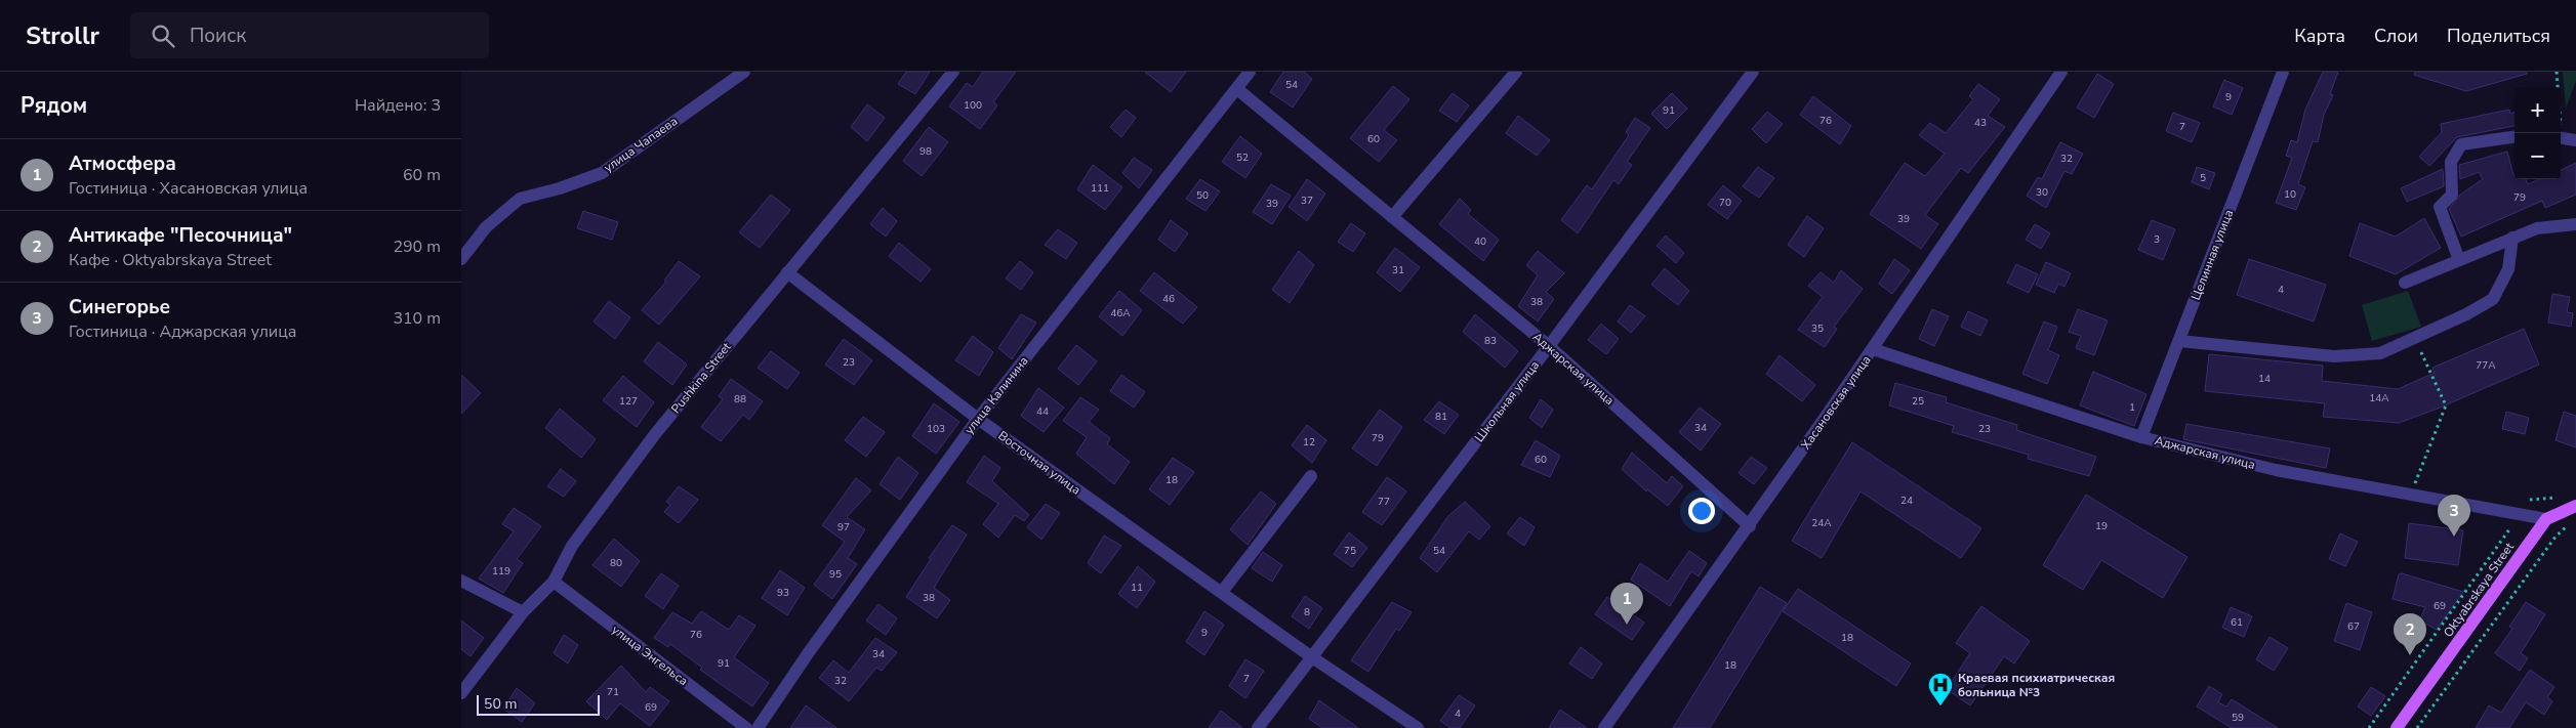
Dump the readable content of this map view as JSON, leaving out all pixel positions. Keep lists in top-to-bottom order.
{
  "streets": {
    "main road": ["Oktyabrskaya Street"],
    "street": [
      "улица Чапаева",
      "Целинная улица",
      "Аджарская улица",
      "Pushkina Street",
      "улица Калинина",
      "Школьная улица",
      "Хасановская улица",
      "Восточная улица",
      "улица Энгельса"
    ]
  },
  "crossings": [
    ["Целинная улица", "Аджарская улица"],
    ["Аджарская улица", "улица Калинина"],
    ["Аджарская улица", "Школьная улица"],
    ["Аджарская улица", "Хасановская улица"],
    ["Аджарская улица", "Oktyabrskaya Street"],
    ["Pushkina Street", "Восточная улица"],
    ["Pushkina Street", "улица Энгельса"],
    ["улица Калинина", "Восточная улица"],
    ["Школьная улица", "Восточная улица"]
  ],
  "places": {
    "hospital": ["Краевая психиатрическая больница №3"]
  },
  "house_numbers": [
    "54",
    "9",
    "100",
    "91",
    "76",
    "43",
    "7",
    "60",
    "98",
    "52",
    "32",
    "5",
    "111",
    "30",
    "10",
    "50",
    "79",
    "37",
    "70",
    "39",
    "39",
    "3",
    "40",
    "31",
    "4",
    "46",
    "38",
    "46А",
    "35",
    "83",
    "23",
    "77А",
    "14",
    "14А",
    "88",
    "127",
    "25",
    "1",
    "44",
    "81",
    "34",
    "103",
    "23",
    "79",
    "12",
    "60",
    "18",
    "24",
    "77",
    "24А",
    "19",
    "97",
    "75",
    "54",
    "80",
    "119",
    "95",
    "11",
    "93",
    "38",
    "69",
    "8",
    "61",
    "67",
    "9",
    "76",
    "18",
    "34",
    "91",
    "18",
    "7",
    "32",
    "71",
    "69",
    "4",
    "59"
  ],
  "scale_bar": "50 m",
  "page": {
    "header": "Strollr",
    "search": "Поиск",
    "nav": ["Карта", "Слои", "Поделиться"],
    "heading": ["Рядом", "Найдено: 3"],
    "map_buttons": ["+", "−"],
    "list": [
      {
        "mark": "1",
        "name": "Атмосфера",
        "note": "Гостиница · Хасановская улица",
        "value": "60 m"
      },
      {
        "mark": "2",
        "name": "Антикафе \"Песочница\"",
        "note": "Кафе · Oktyabrskaya Street",
        "value": "290 m"
      },
      {
        "mark": "3",
        "name": "Синегорье",
        "note": "Гостиница · Аджарская улица",
        "value": "310 m"
      }
    ],
    "pins": ["3", "1", "2"],
    "scale": "50 m"
  }
}
